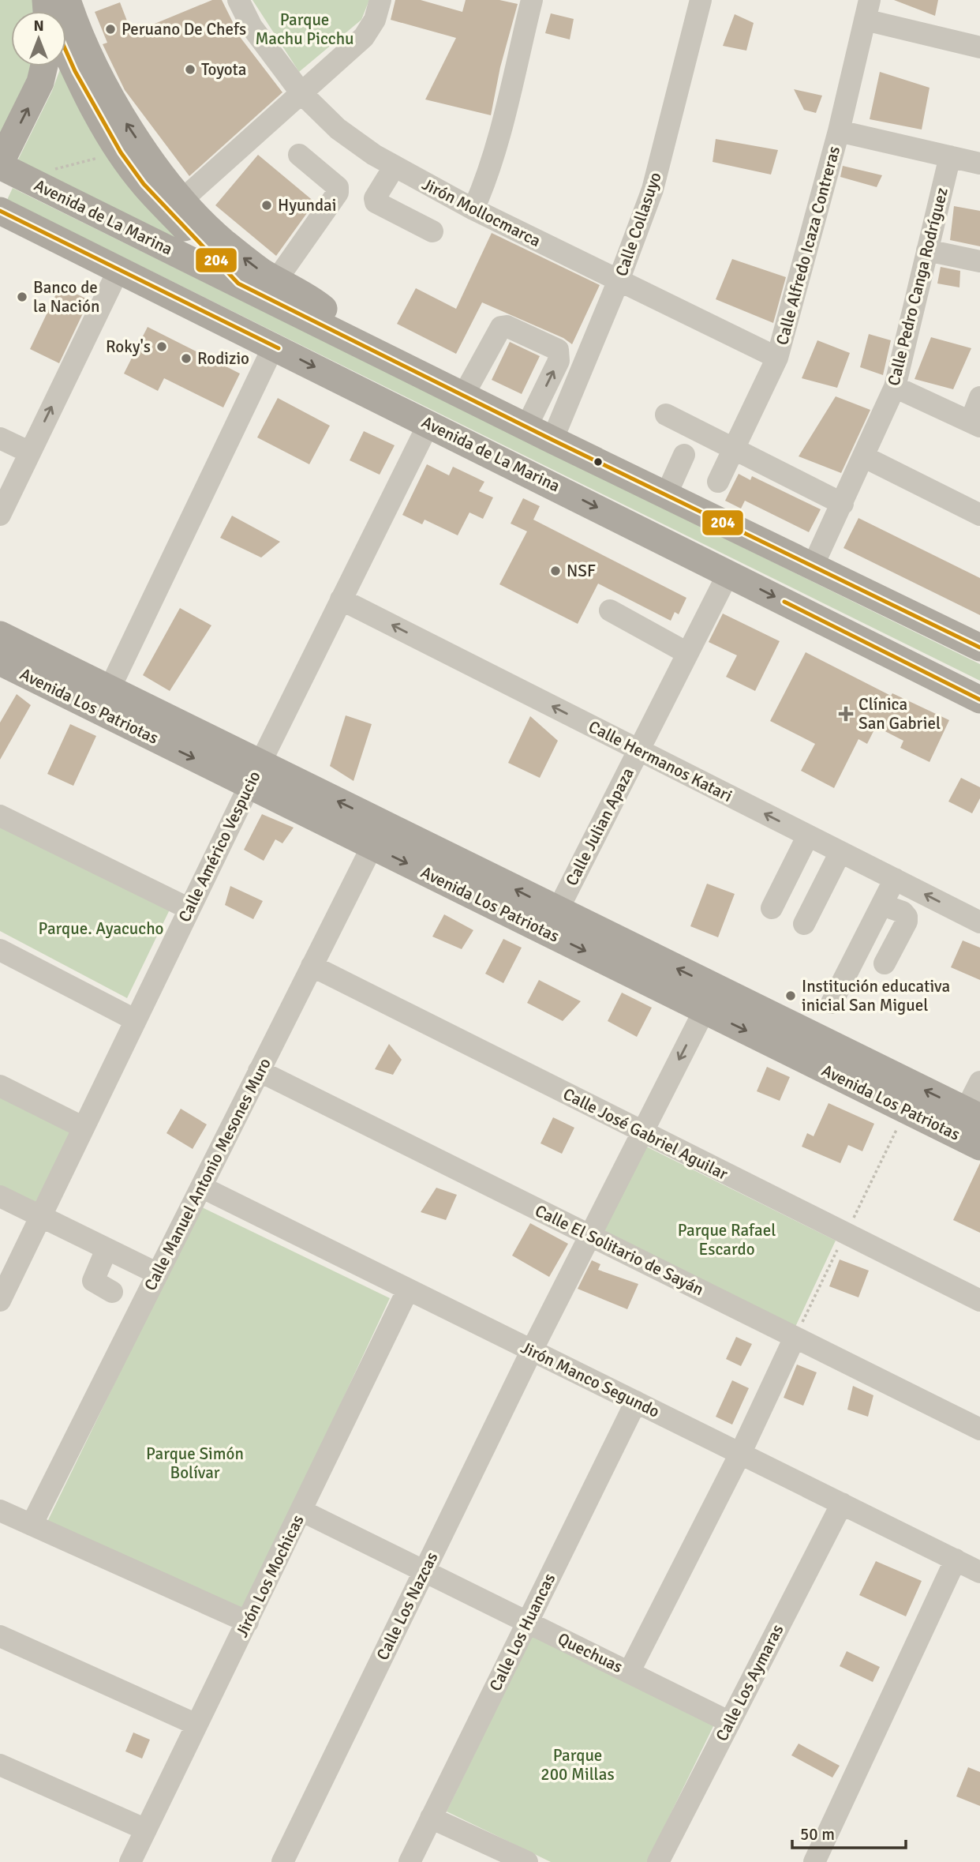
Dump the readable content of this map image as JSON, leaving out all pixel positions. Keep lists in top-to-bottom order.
{
  "streets": {
    "main road": ["Avenida de La Marina", "Avenida Los Patriotas"],
    "street": [
      "Jirón Mollocmarca",
      "Calle Collasuyo",
      "Calle Alfredo Icaza Contreras",
      "Calle Pedro Canga Rodríguez",
      "Calle Hermanos Katari",
      "Calle Julian Apaza",
      "Calle Américo Vespucio",
      "Calle José Gabriel Aguilar",
      "Calle Manuel Antonio Mesones Muro",
      "Calle El Solitario de Sayán",
      "Jirón Manco Segundo",
      "Jirón Los Mochicas",
      "Calle Los Nazcas",
      "Calle Los Huancas",
      "Quechuas",
      "Calle Los Aymaras"
    ]
  },
  "crossings": [
    ["Jirón Mollocmarca", "Calle Collasuyo"],
    ["Jirón Mollocmarca", "Calle Alfredo Icaza Contreras"],
    ["Avenida de La Marina", "Calle Collasuyo"],
    ["Avenida de La Marina", "Calle Pedro Canga Rodríguez"],
    ["Avenida de La Marina", "Calle Julian Apaza"],
    ["Avenida de La Marina", "Calle Américo Vespucio"],
    ["Avenida Los Patriotas", "Calle Julian Apaza"],
    ["Avenida Los Patriotas", "Calle Américo Vespucio"],
    ["Avenida Los Patriotas", "Calle Manuel Antonio Mesones Muro"],
    ["Calle Hermanos Katari", "Calle Julian Apaza"],
    ["Calle Hermanos Katari", "Calle Américo Vespucio"],
    ["Calle José Gabriel Aguilar", "Calle Manuel Antonio Mesones Muro"],
    ["Calle José Gabriel Aguilar", "Calle Los Nazcas"],
    ["Calle Manuel Antonio Mesones Muro", "Calle El Solitario de Sayán"],
    ["Calle Manuel Antonio Mesones Muro", "Jirón Manco Segundo"],
    ["Calle El Solitario de Sayán", "Calle Los Nazcas"],
    ["Jirón Manco Segundo", "Jirón Los Mochicas"],
    ["Jirón Manco Segundo", "Calle Los Nazcas"],
    ["Jirón Manco Segundo", "Calle Los Huancas"],
    ["Jirón Manco Segundo", "Calle Los Aymaras"],
    ["Jirón Los Mochicas", "Quechuas"],
    ["Calle Los Nazcas", "Quechuas"],
    ["Calle Los Huancas", "Quechuas"],
    ["Quechuas", "Calle Los Aymaras"]
  ],
  "one_way": ["Calle Hermanos Katari"],
  "parks": [
    "Parque Machu Picchu",
    "Parque. Ayacucho",
    "Parque Rafael Escardo",
    "Parque Simón Bolívar",
    "Parque 200 Millas"
  ],
  "places": {
    "other": [
      "Peruano De Chefs",
      "Toyota",
      "Hyundai",
      "Banco de la Nación",
      "Roky's",
      "Rodizio",
      "NSF",
      "Institución educativa inicial San Miguel"
    ],
    "health": ["Clínica San Gabriel"]
  },
  "lines": ["transit line 204"],
  "scale_bar": "50 m",
  "north": "top"
}
